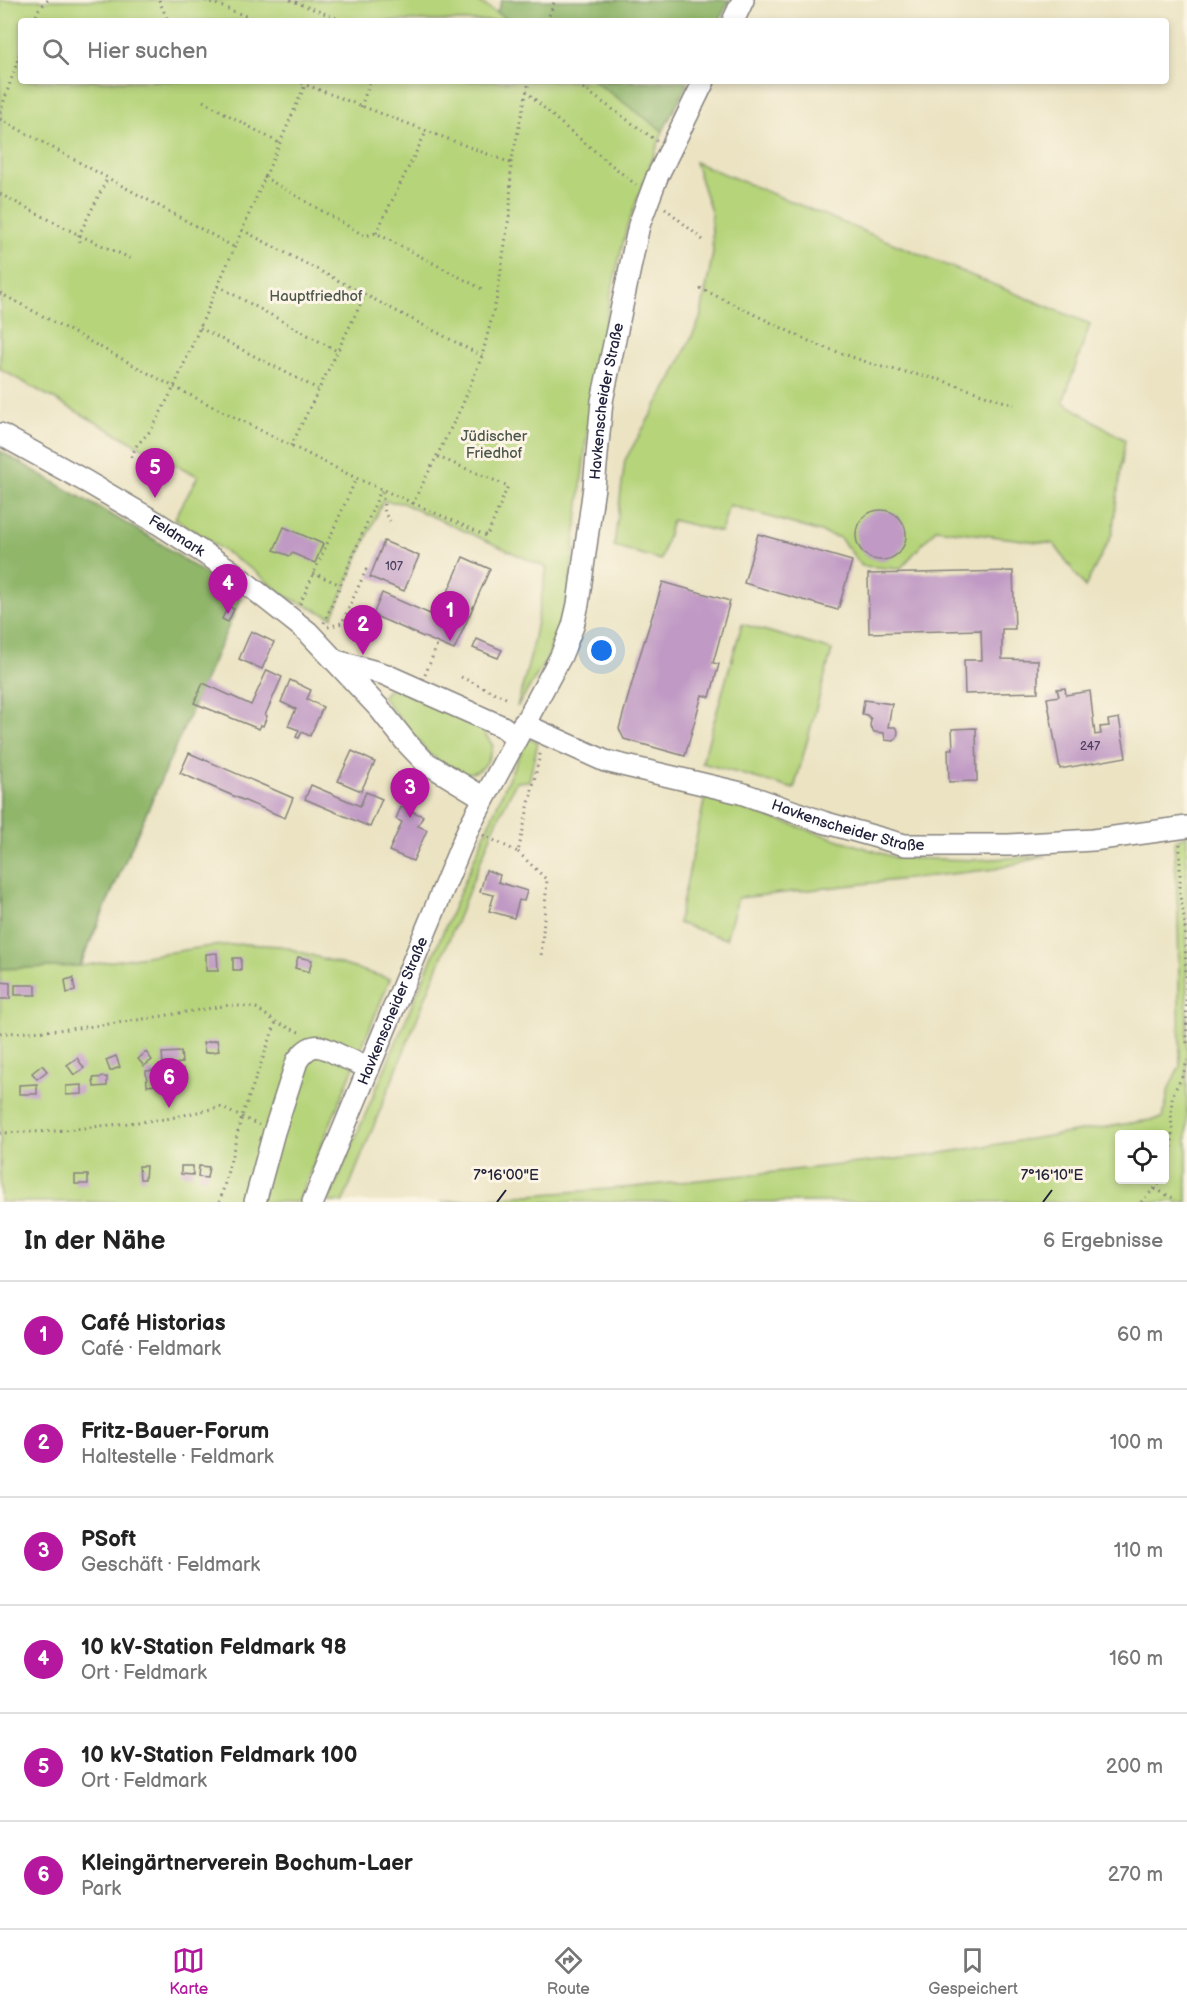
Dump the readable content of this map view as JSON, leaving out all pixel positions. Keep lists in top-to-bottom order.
{
  "streets": {
    "street": ["Havkenscheider Straße", "Feldmark"]
  },
  "crossings": [
    ["Havkenscheider Straße", "Feldmark"]
  ],
  "parks": ["Hauptfriedhof", "Jüdischer Friedhof"],
  "house_numbers": ["107", "247"],
  "page": {
    "search": "Hier suchen",
    "pins": [
      "5",
      "4",
      "1",
      "2",
      "3",
      "6"
    ],
    "heading": ["In der Nähe", "6 Ergebnisse"],
    "list": [
      {
        "mark": "1",
        "name": "Café Historias",
        "note": "Café · Feldmark",
        "value": "60 m"
      },
      {
        "mark": "2",
        "name": "Fritz-Bauer-Forum",
        "note": "Haltestelle · Feldmark",
        "value": "100 m"
      },
      {
        "mark": "3",
        "name": "PSoft",
        "note": "Geschäft · Feldmark",
        "value": "110 m"
      },
      {
        "mark": "4",
        "name": "10 kV-Station Feldmark 98",
        "note": "Ort · Feldmark",
        "value": "160 m"
      },
      {
        "mark": "5",
        "name": "10 kV-Station Feldmark 100",
        "note": "Ort · Feldmark",
        "value": "200 m"
      },
      {
        "mark": "6",
        "name": "Kleingärtnerverein Bochum-Laer",
        "note": "Park",
        "value": "270 m"
      }
    ],
    "nav": ["Karte", "Route", "Gespeichert"]
  },
  "coordinates": ["7°16'00\"E", "7°16'10\"E"]
}
